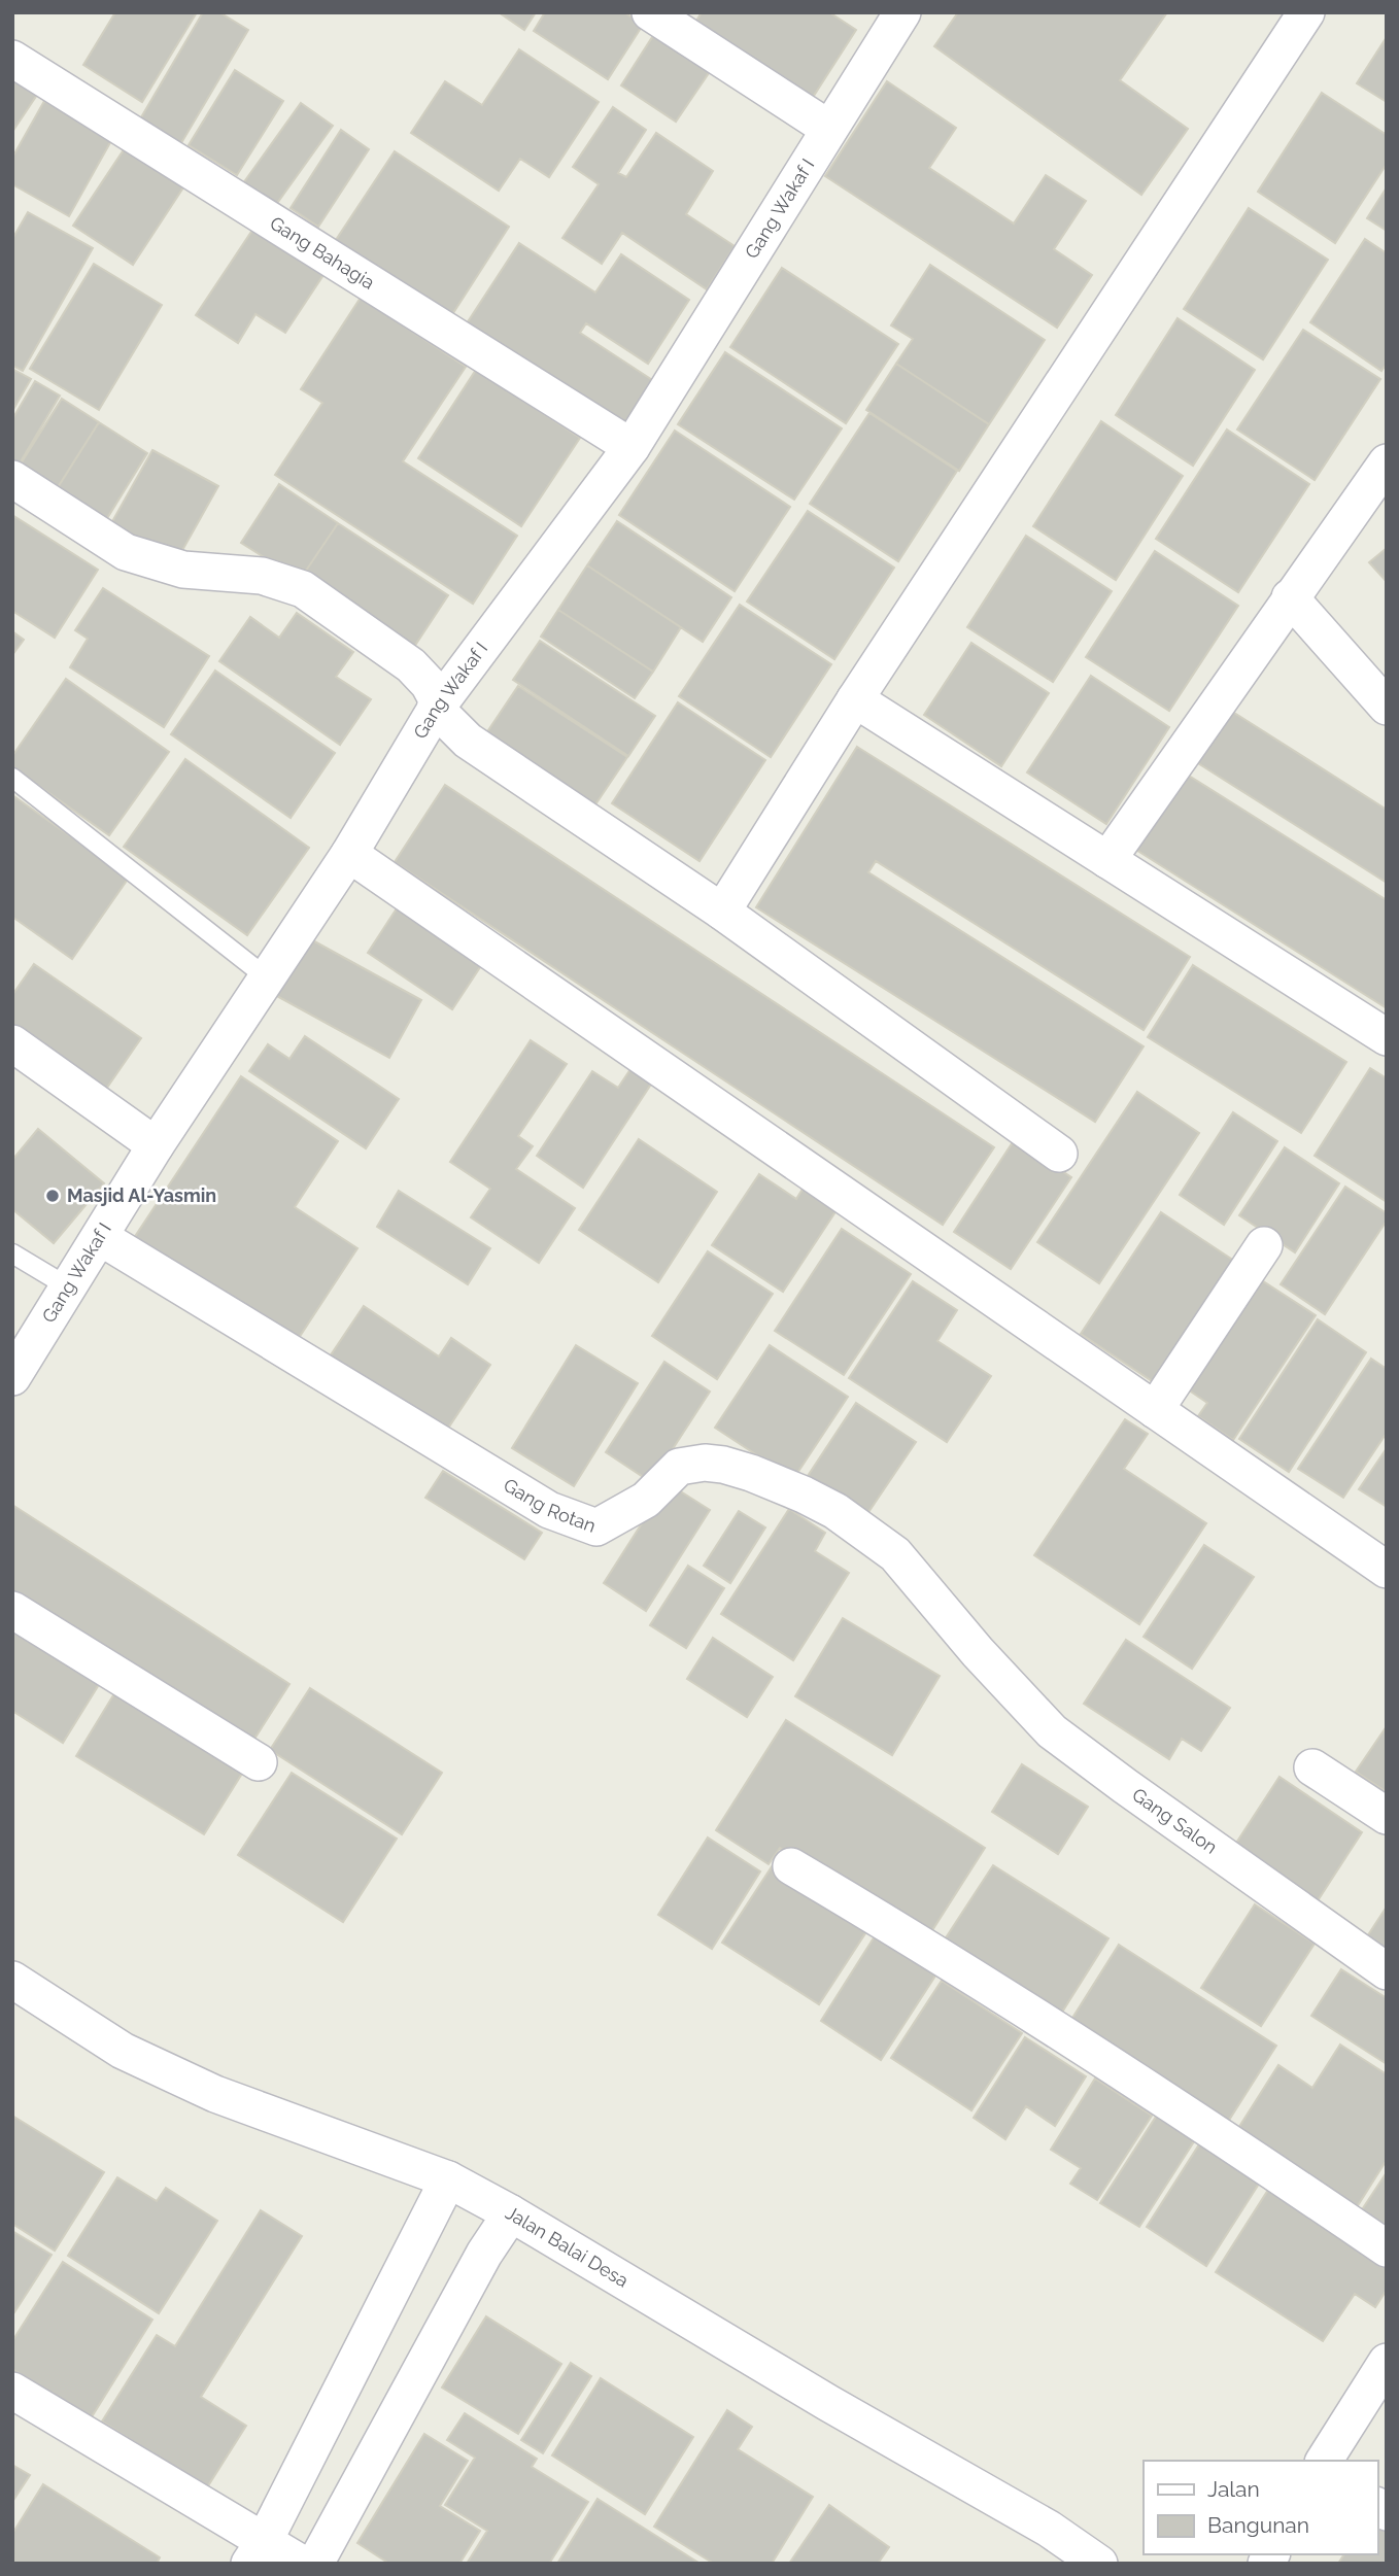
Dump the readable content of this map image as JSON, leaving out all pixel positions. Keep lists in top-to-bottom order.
{
  "streets": {
    "street": [
      "Gang Wakaf I",
      "Gang Bahagia",
      "Gang Rotan",
      "Gang Salon",
      "Jalan Balai Desa"
    ]
  },
  "crossings": [
    ["Gang Wakaf I", "Gang Bahagia"],
    ["Gang Wakaf I", "Gang Rotan"],
    ["Gang Rotan", "Gang Salon"]
  ],
  "places": ["Masjid Al-Yasmin"],
  "legend": ["Jalan", "Bangunan"]
}
